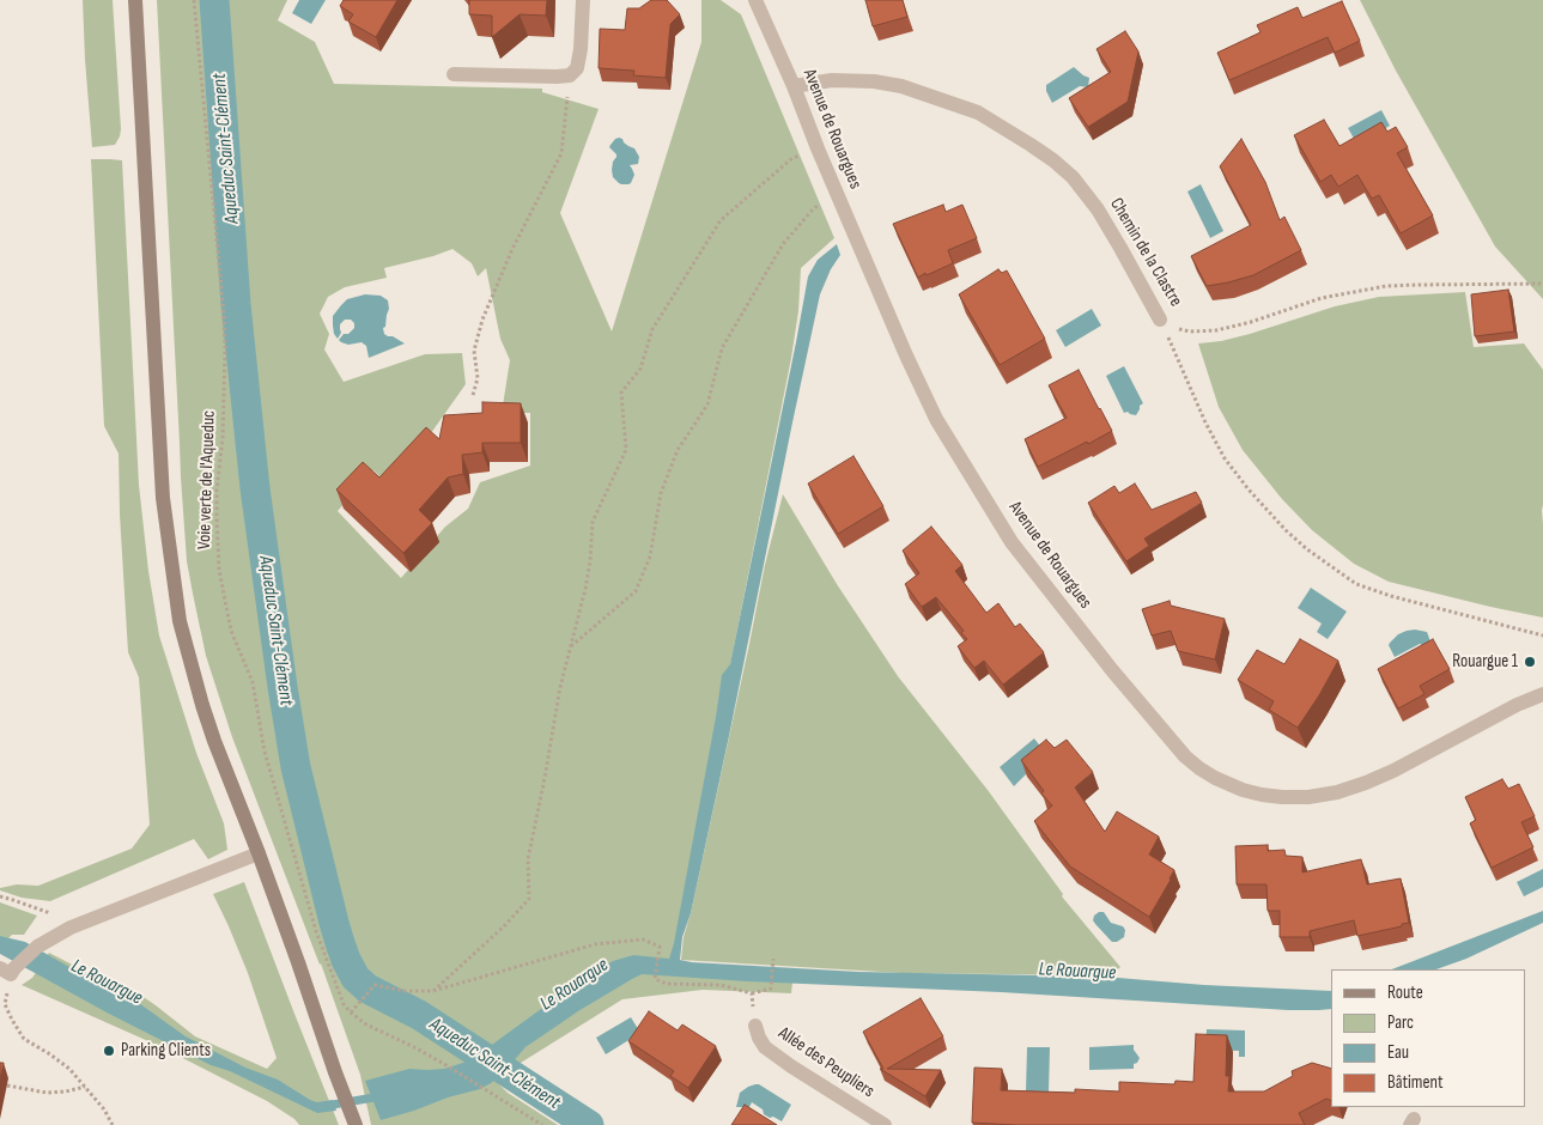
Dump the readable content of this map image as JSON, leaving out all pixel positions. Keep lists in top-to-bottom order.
{
  "streets": {
    "street": ["Avenue de Rouargues", "Chemin de la Clastre", "Allée des Peupliers"],
    "path": ["Voie verte de l'Aqueduc"]
  },
  "crossings": [
    ["Avenue de Rouargues", "Chemin de la Clastre"]
  ],
  "water": ["Aqueduc Saint-Clément", "Le Rouargue"],
  "places": ["Rouargue 1", "Parking Clients"],
  "legend": [
    "Route",
    "Parc",
    "Eau",
    "Bâtiment"
  ]
}
